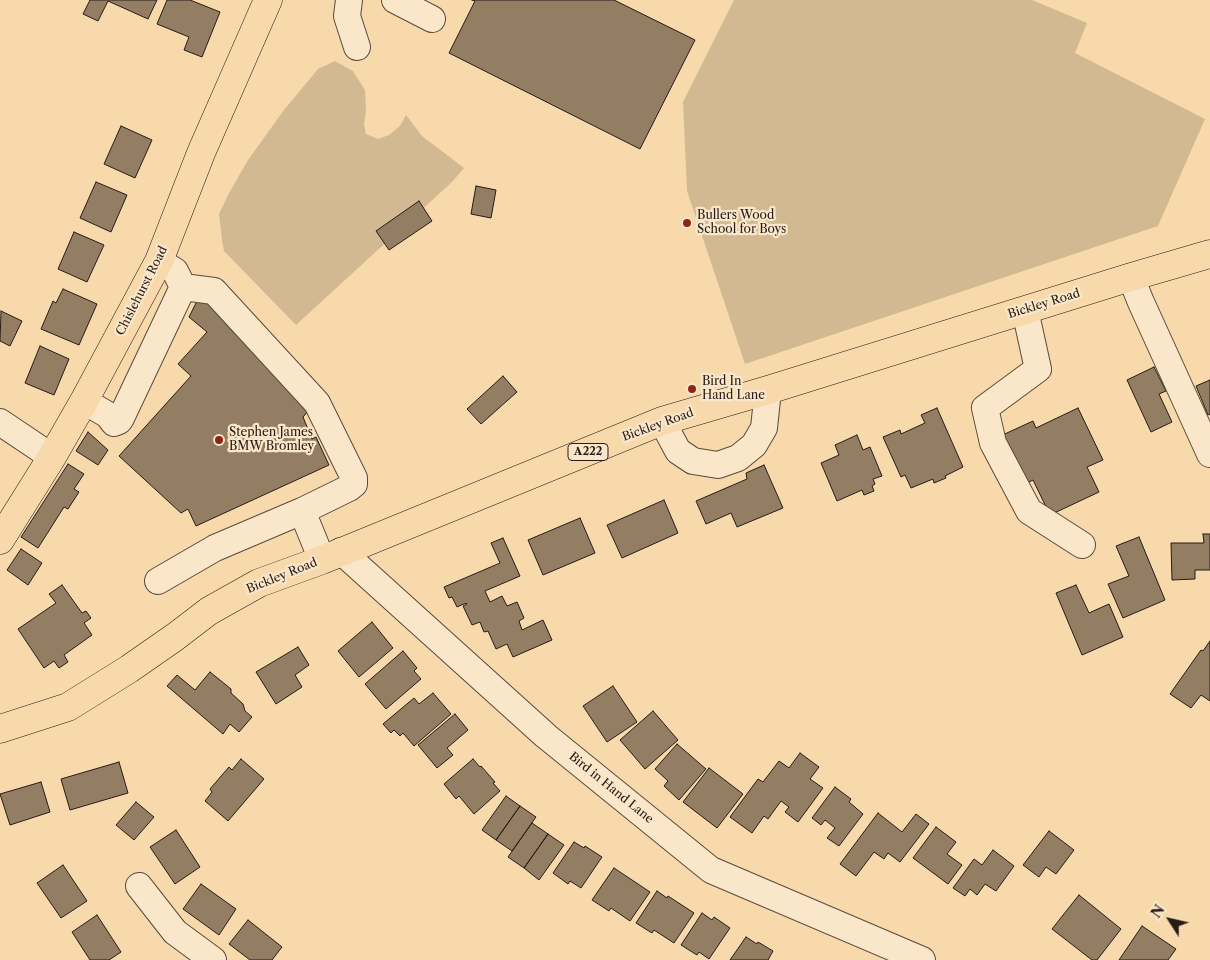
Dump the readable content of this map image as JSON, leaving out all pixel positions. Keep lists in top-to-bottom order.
{
  "streets": {
    "main road": ["Chislehurst Road", "Bickley Road", "A222"],
    "street": ["Bird in Hand Lane"]
  },
  "crossings": [
    ["Bickley Road", "Bird in Hand Lane"]
  ],
  "places": ["Bullers Wood School for Boys", "Bird In Hand Lane", "Stephen James BMW Bromley"],
  "north": "top left"
}
